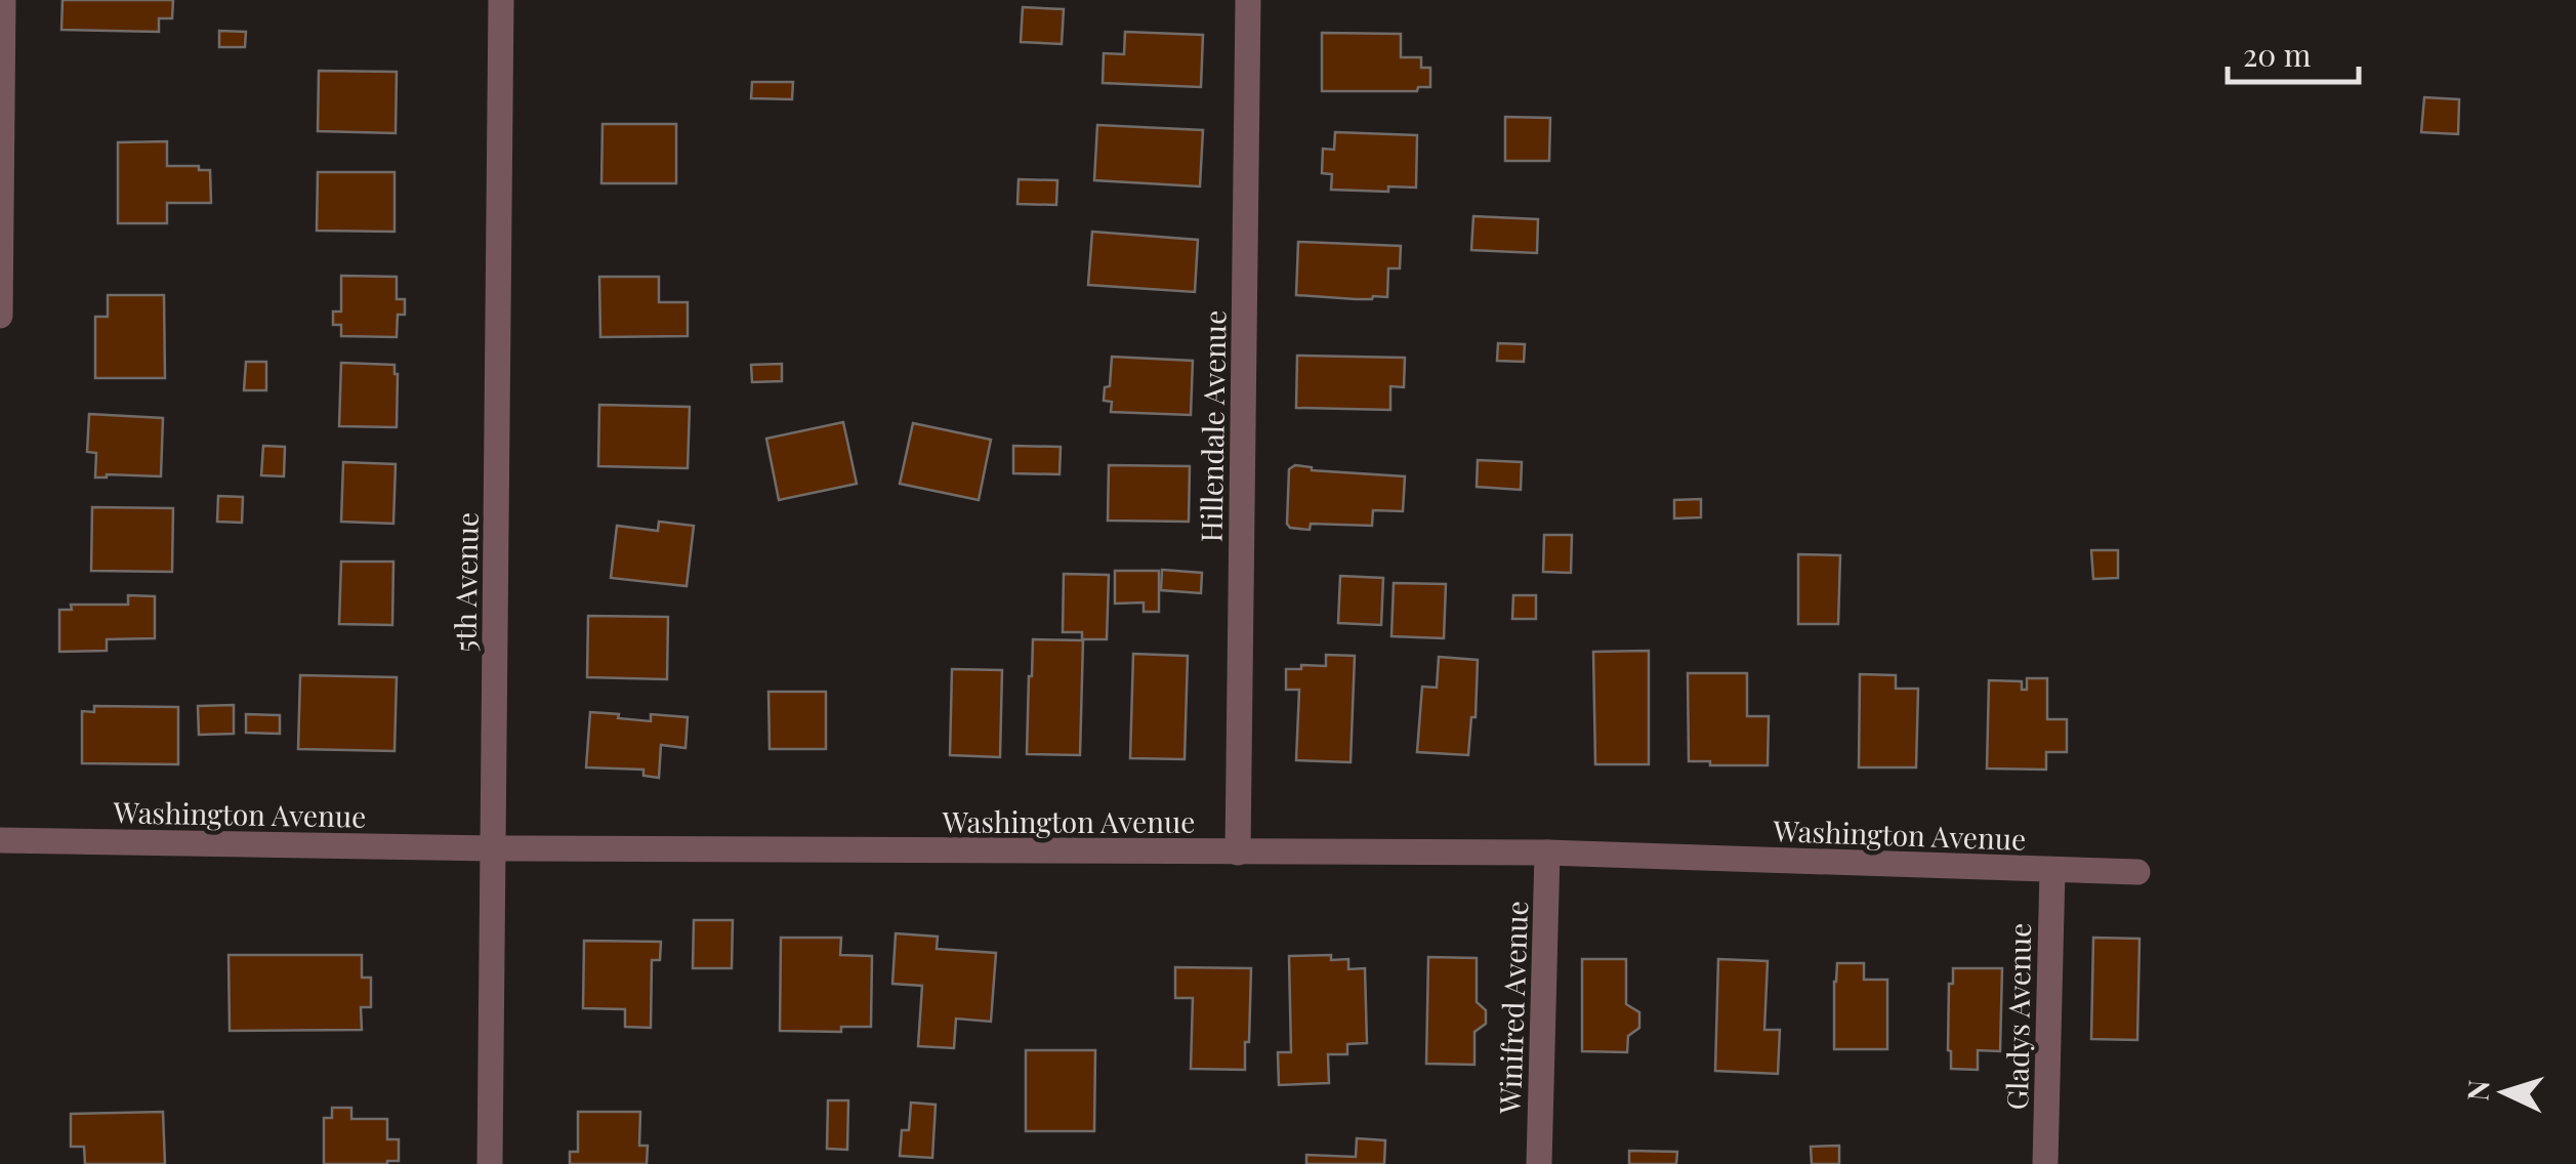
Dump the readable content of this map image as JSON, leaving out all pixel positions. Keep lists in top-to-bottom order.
{
  "streets": {
    "street": [
      "Hillendale Avenue",
      "5th Avenue",
      "Washington Avenue",
      "Winifred Avenue",
      "Gladys Avenue"
    ]
  },
  "crossings": [
    ["Hillendale Avenue", "Washington Avenue"],
    ["5th Avenue", "Washington Avenue"],
    ["Washington Avenue", "Winifred Avenue"],
    ["Washington Avenue", "Gladys Avenue"]
  ],
  "scale_bar": "20 m",
  "north": "left"
}
